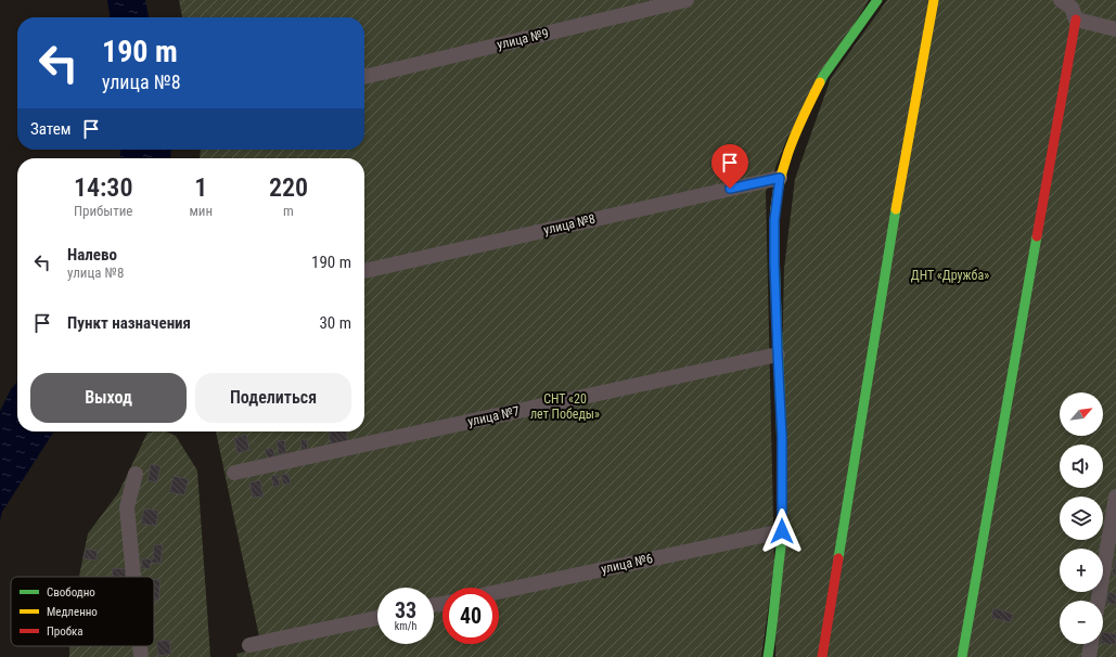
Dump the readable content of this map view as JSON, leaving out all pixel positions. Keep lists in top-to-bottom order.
{
  "streets": {
    "street": [
      "улица №9",
      "улица №8",
      "улица №7",
      "улица №6"
    ]
  },
  "parks": ["ДНТ «Дружба»", "СНТ «20 лет Победы»"],
  "legend": ["Свободно", "Медленно", "Пробка"],
  "north": "top right",
  "page": {
    "turn": ["190 m", "улица №8"],
    "then": "Затем",
    "eta": [
      "14:30",
      "Прибытие",
      "1",
      "мин",
      "220",
      "m"
    ],
    "list": [
      {
        "name": "Налево",
        "note": "улица №8",
        "value": "190 m"
      },
      {
        "name": "Пункт назначения",
        "value": "30 m"
      }
    ],
    "buttons": ["Выход", "Поделиться"],
    "map_buttons": ["+", "−"],
    "speed": "33 km/h",
    "limit": "40"
  }
}
